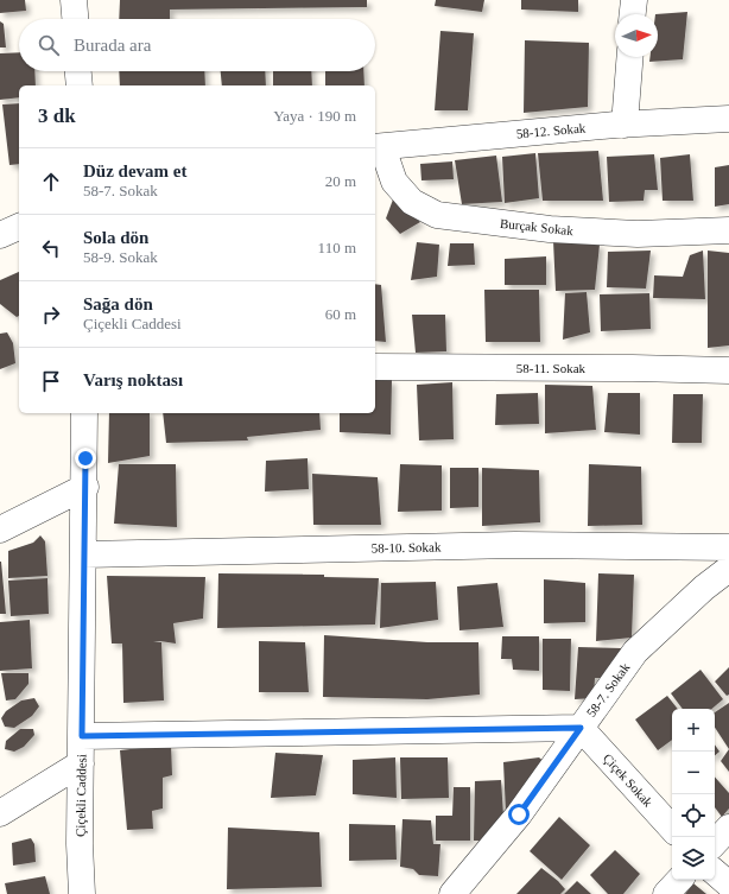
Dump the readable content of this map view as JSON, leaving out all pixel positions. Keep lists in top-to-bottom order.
{
  "streets": {
    "street": [
      "58-12. Sokak",
      "Burçak Sokak",
      "58-11. Sokak",
      "58-10. Sokak",
      "58-7. Sokak",
      "Çiçek Sokak",
      "Çiçekli Caddesi"
    ]
  },
  "crossings": [
    ["58-12. Sokak", "Burçak Sokak"],
    ["58-10. Sokak", "Çiçekli Caddesi"],
    ["58-7. Sokak", "Çiçek Sokak"]
  ],
  "north": "right",
  "page": {
    "search": "Burada ara",
    "heading": ["3 dk", "Yaya · 190 m"],
    "list": [
      ["Düz devam et", "58-7. Sokak", "20 m"],
      ["Sola dön", "58-9. Sokak", "110 m"],
      ["Sağa dön", "Çiçekli Caddesi", "60 m"],
      "Varış noktası"
    ],
    "map_buttons": ["+", "−"]
  }
}
